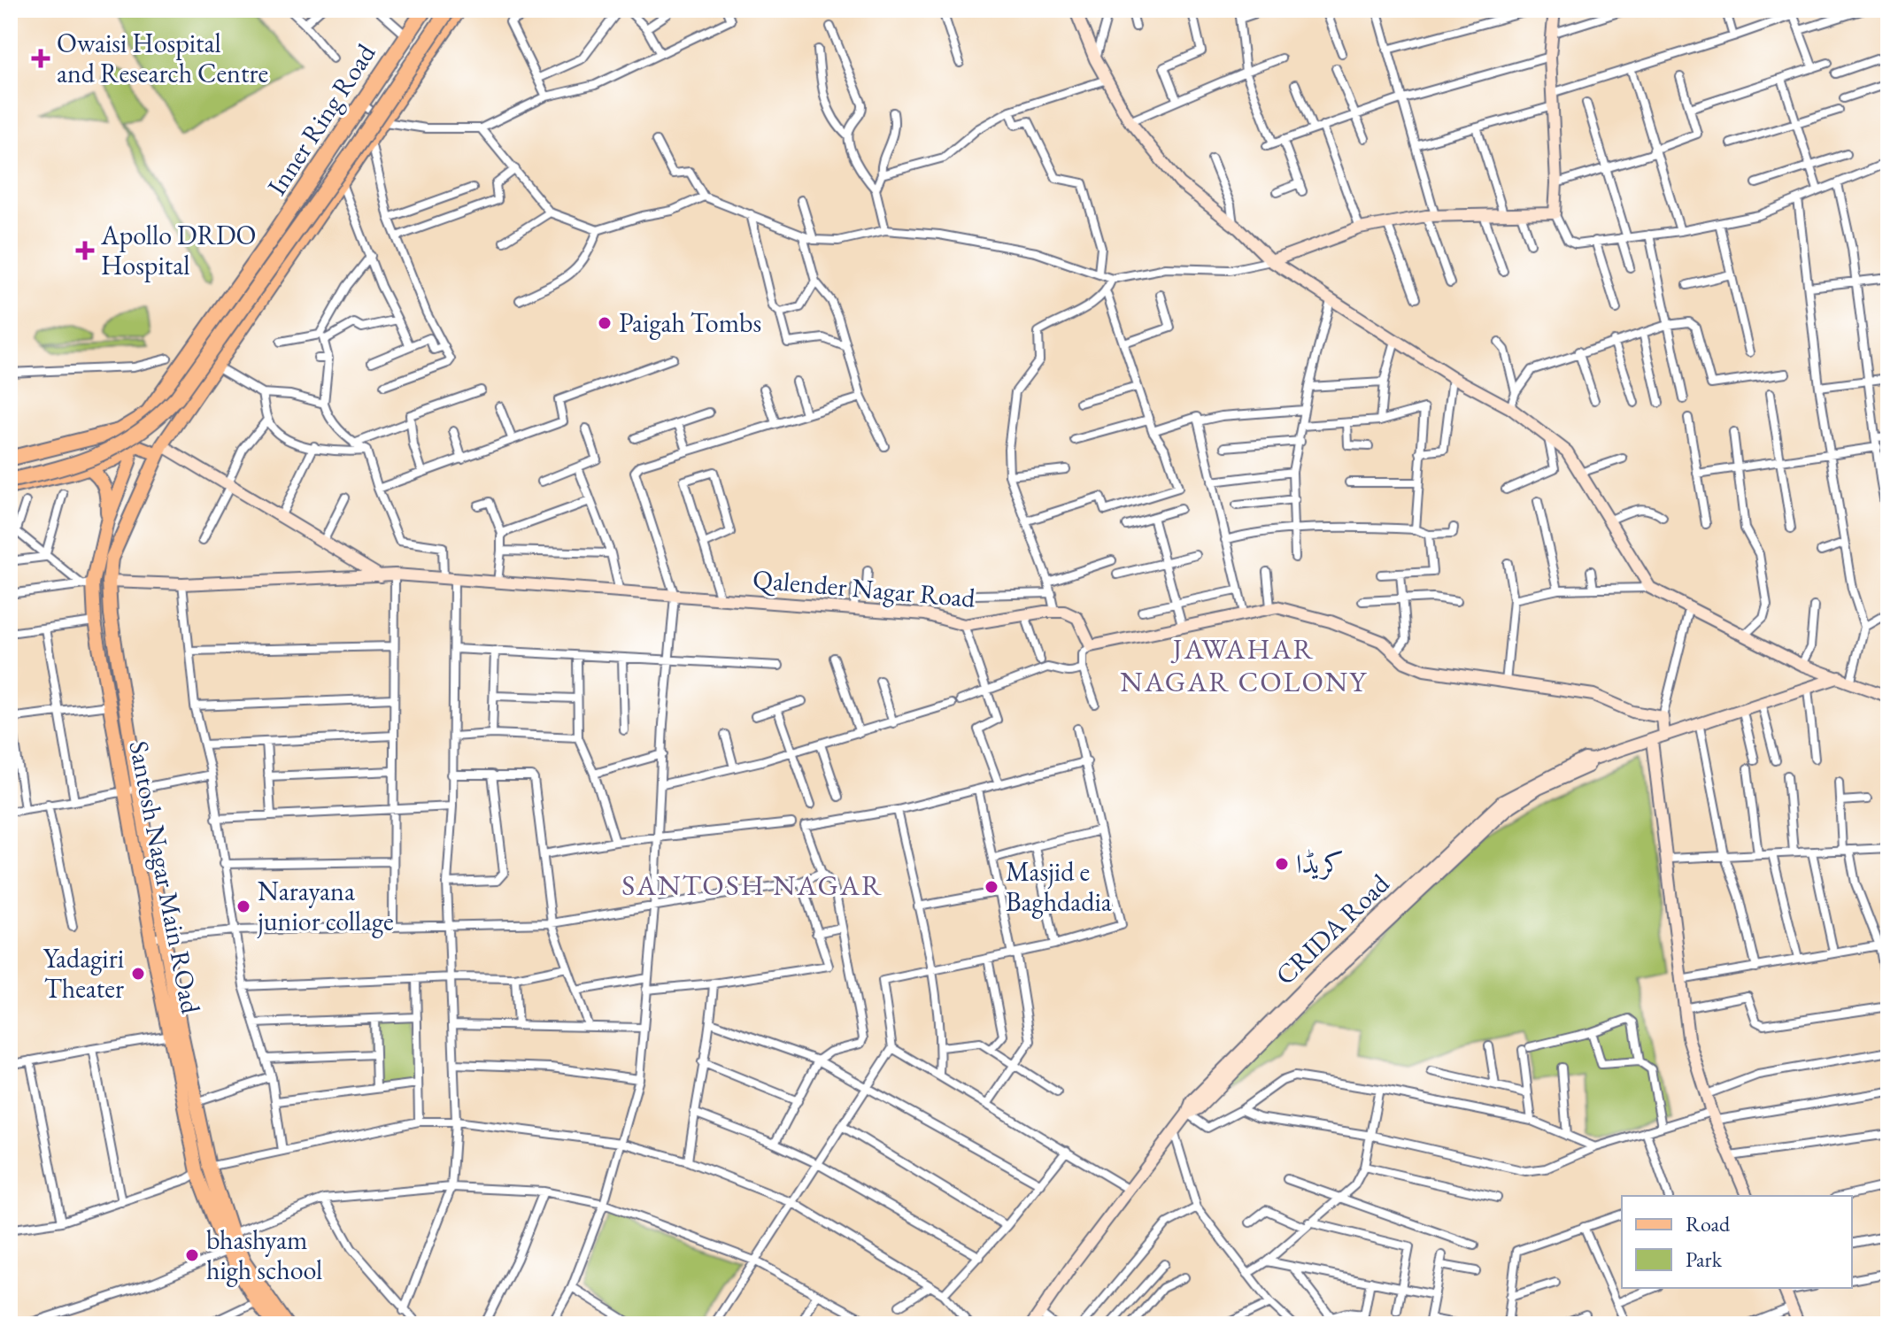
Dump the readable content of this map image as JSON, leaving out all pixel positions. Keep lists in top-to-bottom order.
{
  "streets": {
    "highway": ["Inner Ring Road"],
    "main road": ["Santosh Nagar Main ROad"],
    "street": ["Qalender Nagar Road", "CRIDA Road"]
  },
  "crossings": [
    ["Inner Ring Road", "Santosh Nagar Main ROad"],
    ["Qalender Nagar Road", "Santosh Nagar Main ROad"]
  ],
  "districts": ["JAWAHAR NAGAR COLONY", "SANTOSH NAGAR"],
  "places": {
    "health": ["Owaisi Hospital and Research Centre", "Apollo DRDO Hospital"],
    "other": [
      "Paigah Tombs",
      "کریڈا",
      "Masjid e Baghdadia",
      "Narayana junior collage",
      "Yadagiri Theater",
      "bhashyam high school"
    ]
  },
  "legend": ["Road", "Park"]
}
